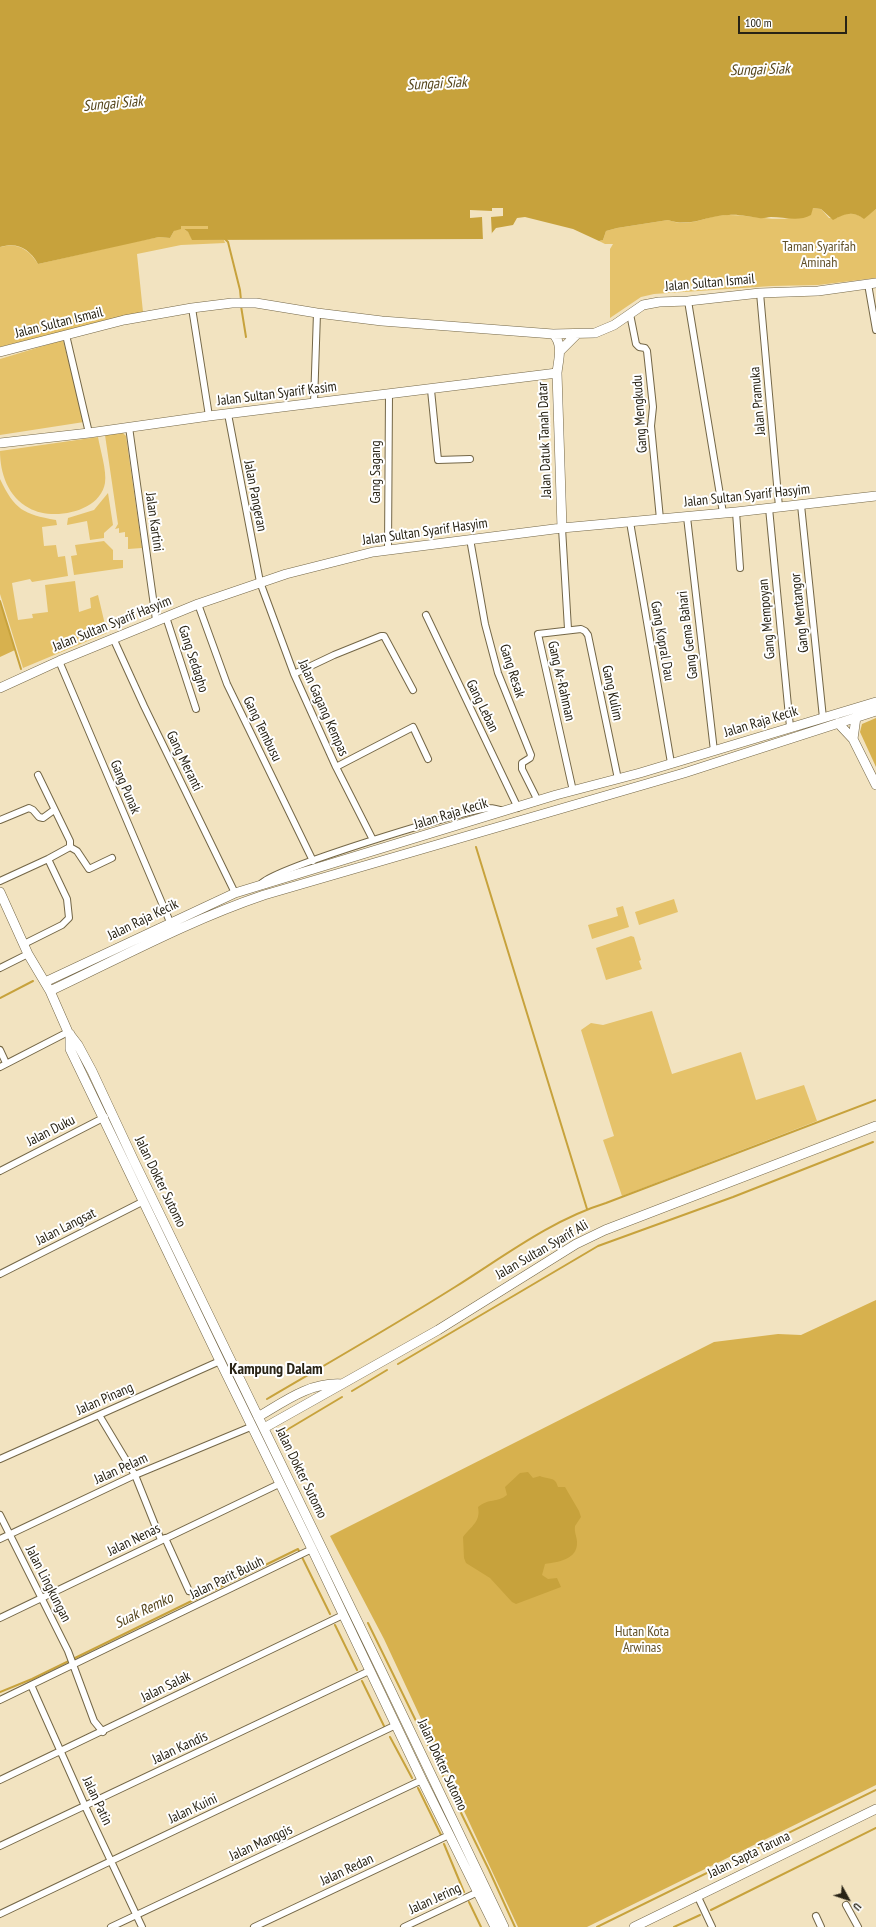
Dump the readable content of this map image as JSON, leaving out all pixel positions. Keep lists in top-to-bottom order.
{
  "streets": {
    "main road": [
      "Jalan Sultan Ismail",
      "Jalan Sultan Syarif Kasim",
      "Jalan Datuk Tanah Datar",
      "Jalan Sultan Syarif Hasyim",
      "Jalan Raja Kecik",
      "Jalan Dokter Sutomo",
      "Jalan Sultan Syarif Ali",
      "Jalan Sapta Taruna"
    ],
    "street": [
      "Jalan Pramuka",
      "Gang Mengkudu",
      "Gang Sagang",
      "Jalan Pangeran",
      "Jalan Kartini",
      "Gang Mentangor",
      "Gang Mempoyan",
      "Gang Gema Bahari",
      "Gang Kopral Dau",
      "Gang Sedagho",
      "Gang Resak",
      "Gang Ar-Rahman",
      "Gang Kulim",
      "Gang Leban",
      "Jalan Gagang Kempas",
      "Gang Tembusu",
      "Gang Meranti",
      "Gang Punak",
      "Jalan Duku",
      "Jalan Langsat",
      "Jalan Pinang",
      "Jalan Pelam",
      "Jalan Nenas",
      "Jalan Parit Buluh",
      "Jalan Lingkungan",
      "Jalan Salak",
      "Jalan Kandis",
      "Jalan Patin",
      "Jalan Kuini",
      "Jalan Manggis",
      "Jalan Redan",
      "Jalan Jering"
    ]
  },
  "crossings": [
    ["Jalan Sultan Ismail", "Jalan Pramuka"],
    ["Jalan Sultan Ismail", "Gang Mengkudu"],
    ["Jalan Sultan Syarif Kasim", "Jalan Datuk Tanah Datar"],
    ["Jalan Sultan Syarif Kasim", "Gang Sagang"],
    ["Jalan Sultan Syarif Kasim", "Jalan Pangeran"],
    ["Jalan Sultan Syarif Kasim", "Jalan Kartini"],
    ["Jalan Pramuka", "Jalan Sultan Syarif Hasyim"],
    ["Gang Mengkudu", "Jalan Sultan Syarif Hasyim"],
    ["Jalan Datuk Tanah Datar", "Jalan Sultan Syarif Hasyim"],
    ["Jalan Datuk Tanah Datar", "Gang Ar-Rahman"],
    ["Gang Sagang", "Jalan Sultan Syarif Hasyim"],
    ["Jalan Pangeran", "Jalan Sultan Syarif Hasyim"],
    ["Jalan Pangeran", "Jalan Gagang Kempas"],
    ["Jalan Sultan Syarif Hasyim", "Jalan Kartini"],
    ["Jalan Sultan Syarif Hasyim", "Gang Mentangor"],
    ["Jalan Sultan Syarif Hasyim", "Gang Mempoyan"],
    ["Jalan Sultan Syarif Hasyim", "Gang Gema Bahari"],
    ["Jalan Sultan Syarif Hasyim", "Gang Kopral Dau"],
    ["Jalan Sultan Syarif Hasyim", "Gang Sedagho"],
    ["Jalan Sultan Syarif Hasyim", "Gang Resak"],
    ["Jalan Sultan Syarif Hasyim", "Gang Ar-Rahman"],
    ["Jalan Sultan Syarif Hasyim", "Jalan Gagang Kempas"],
    ["Jalan Sultan Syarif Hasyim", "Gang Tembusu"],
    ["Jalan Sultan Syarif Hasyim", "Gang Meranti"],
    ["Jalan Sultan Syarif Hasyim", "Gang Punak"],
    ["Gang Mentangor", "Jalan Raja Kecik"],
    ["Gang Mempoyan", "Jalan Raja Kecik"],
    ["Gang Gema Bahari", "Jalan Raja Kecik"],
    ["Gang Kopral Dau", "Jalan Raja Kecik"],
    ["Gang Resak", "Jalan Raja Kecik"],
    ["Gang Ar-Rahman", "Gang Kulim"],
    ["Gang Ar-Rahman", "Jalan Raja Kecik"],
    ["Gang Kulim", "Jalan Raja Kecik"],
    ["Gang Leban", "Jalan Raja Kecik"],
    ["Jalan Raja Kecik", "Gang Meranti"],
    ["Jalan Raja Kecik", "Gang Punak"],
    ["Jalan Raja Kecik", "Jalan Dokter Sutomo"],
    ["Jalan Duku", "Jalan Dokter Sutomo"],
    ["Jalan Dokter Sutomo", "Jalan Langsat"],
    ["Jalan Dokter Sutomo", "Jalan Sultan Syarif Ali"],
    ["Jalan Dokter Sutomo", "Jalan Pinang"],
    ["Jalan Dokter Sutomo", "Jalan Pelam"],
    ["Jalan Dokter Sutomo", "Jalan Nenas"],
    ["Jalan Dokter Sutomo", "Jalan Parit Buluh"],
    ["Jalan Dokter Sutomo", "Jalan Salak"],
    ["Jalan Dokter Sutomo", "Jalan Kandis"],
    ["Jalan Dokter Sutomo", "Jalan Kuini"],
    ["Jalan Dokter Sutomo", "Jalan Manggis"],
    ["Jalan Dokter Sutomo", "Jalan Redan"],
    ["Jalan Dokter Sutomo", "Jalan Jering"],
    ["Jalan Pelam", "Jalan Lingkungan"],
    ["Jalan Nenas", "Jalan Lingkungan"],
    ["Jalan Parit Buluh", "Jalan Lingkungan"],
    ["Jalan Parit Buluh", "Jalan Patin"],
    ["Jalan Salak", "Jalan Patin"],
    ["Jalan Kandis", "Jalan Patin"],
    ["Jalan Patin", "Jalan Kuini"],
    ["Jalan Patin", "Jalan Manggis"]
  ],
  "districts": ["Kampung Dalam"],
  "water": ["Sungai Siak", "Suak Remko"],
  "parks": ["Taman Syarifah Aminah", "Hutan Kota Arwinas"],
  "scale_bar": "100 m",
  "north": "bottom right"
}
